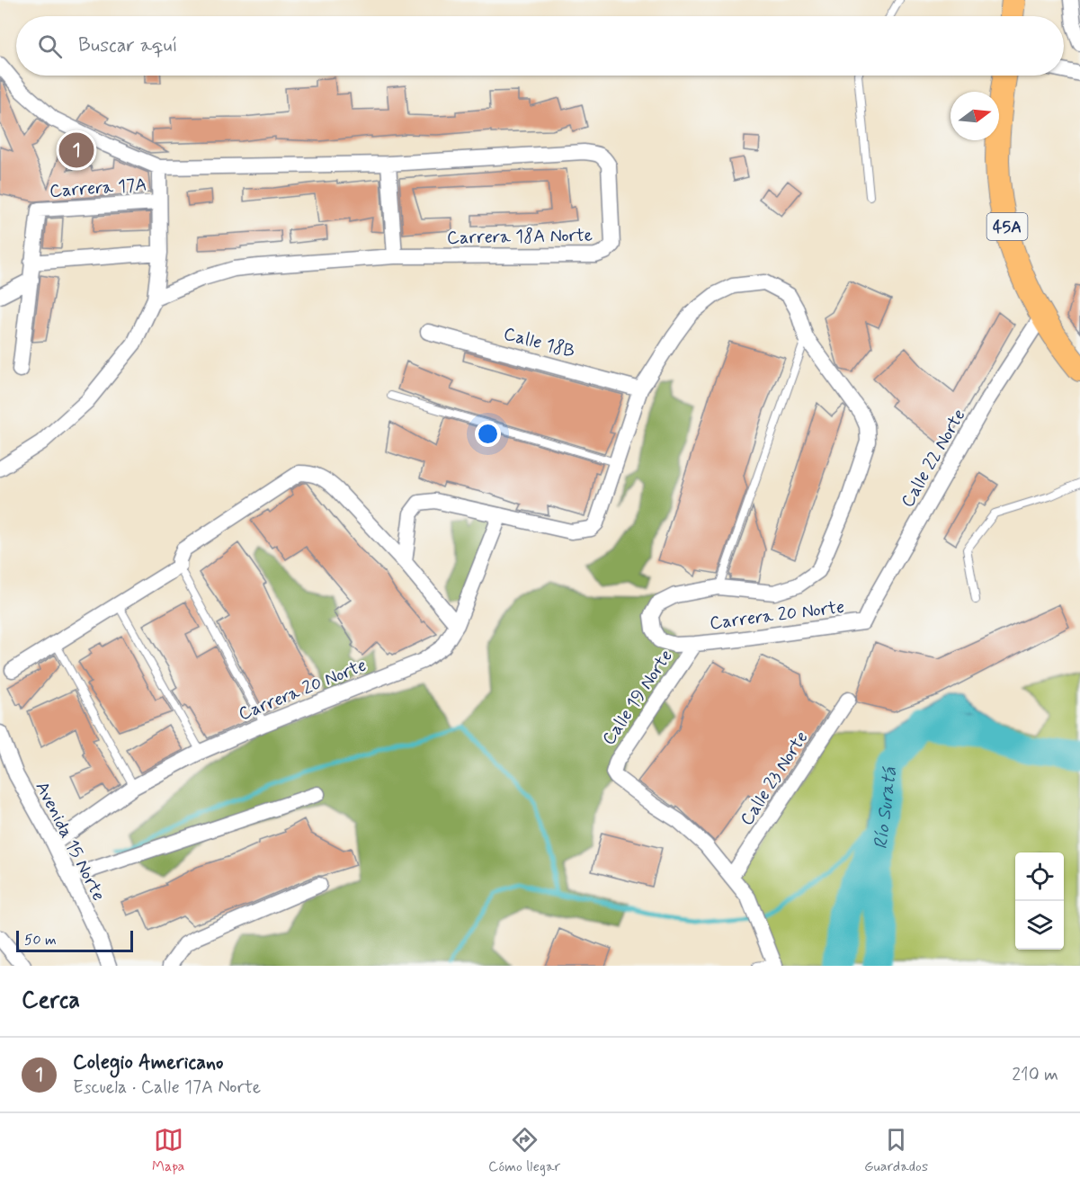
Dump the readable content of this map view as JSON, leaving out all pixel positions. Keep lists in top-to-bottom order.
{
  "streets": {
    "main road": ["45A"],
    "street": [
      "Carrera 17A",
      "Carrera 18A Norte",
      "Calle 18B",
      "Calle 22 Norte",
      "Carrera 20 Norte",
      "Calle 19 Norte",
      "Calle 23 Norte",
      "Avenida 15 Norte"
    ]
  },
  "crossings": [
    ["45A", "Calle 22 Norte"],
    ["Calle 22 Norte", "Carrera 20 Norte"],
    ["Carrera 20 Norte", "Calle 19 Norte"],
    ["Carrera 20 Norte", "Avenida 15 Norte"],
    ["Calle 19 Norte", "Calle 23 Norte"]
  ],
  "water": ["Río Suratá"],
  "scale_bar": "50 m",
  "north": "right",
  "page": {
    "search": "Buscar aquí",
    "pins": "1",
    "scale": "50 m",
    "heading": "Cerca",
    "list": [
      {
        "mark": "1",
        "name": "Colegio Americano",
        "note": "Escuela · Calle 17A Norte",
        "value": "210 m"
      }
    ],
    "nav": ["Mapa", "Cómo llegar", "Guardados"]
  }
}
